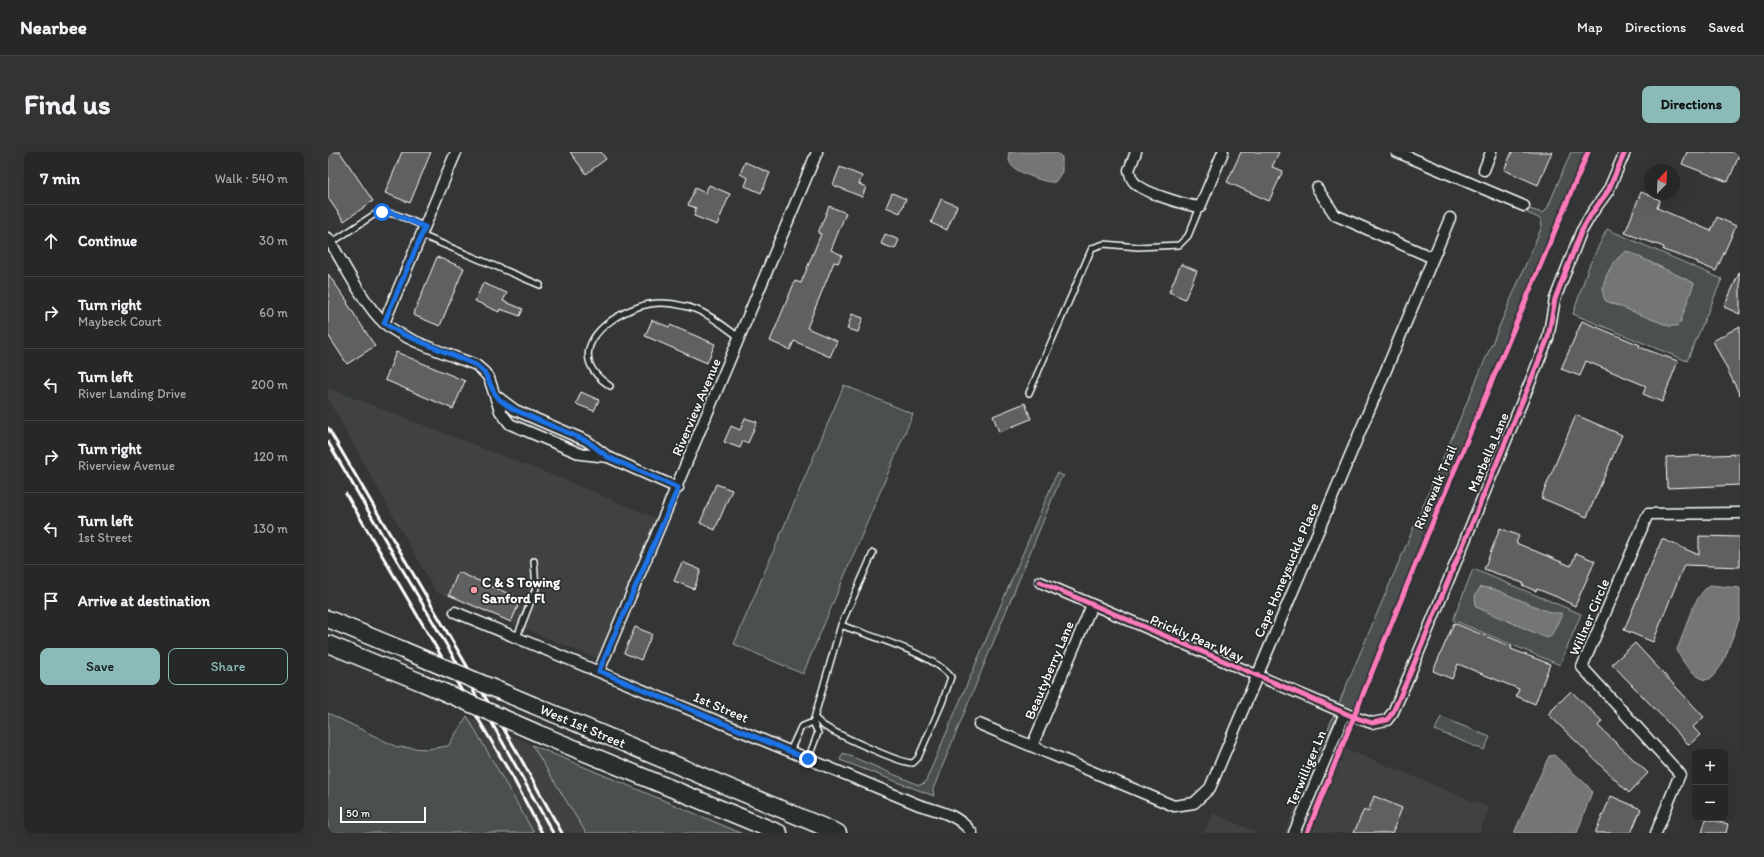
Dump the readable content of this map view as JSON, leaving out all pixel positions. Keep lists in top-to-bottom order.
{
  "streets": {
    "main road": ["West 1st Street"],
    "street": [
      "Riverview Avenue",
      "Marbella Lane",
      "Cape Honeysuckle Place",
      "Willner Circle",
      "Prickly Pear Way",
      "Beautyberry Lane",
      "1st Street",
      "Terwilliger Ln"
    ],
    "cycle path": ["Riverwalk Trail"]
  },
  "crossings": [
    ["Riverview Avenue", "1st Street"],
    ["Marbella Lane", "Prickly Pear Way"],
    ["Marbella Lane", "Terwilliger Ln"],
    ["Cape Honeysuckle Place", "Prickly Pear Way"],
    ["Cape Honeysuckle Place", "Beautyberry Lane"],
    ["Prickly Pear Way", "Beautyberry Lane"],
    ["Prickly Pear Way", "Terwilliger Ln"]
  ],
  "places": ["C & S Towing Sanford Fl"],
  "scale_bar": "50 m",
  "north": "top right",
  "page": {
    "header": "Nearbee",
    "nav": ["Map", "Directions", "Saved"],
    "buttons": [
      "Directions",
      ["Save", "Share"]
    ],
    "title": "Find us",
    "heading": ["7 min", "Walk · 540 m"],
    "list": [
      ["Continue", "30 m"],
      ["Turn right", "Maybeck Court", "60 m"],
      ["Turn left", "River Landing Drive", "200 m"],
      ["Turn right", "Riverview Avenue", "120 m"],
      ["Turn left", "1st Street", "130 m"],
      "Arrive at destination"
    ],
    "map_buttons": ["+", "−"],
    "scale": "50 m"
  }
}
